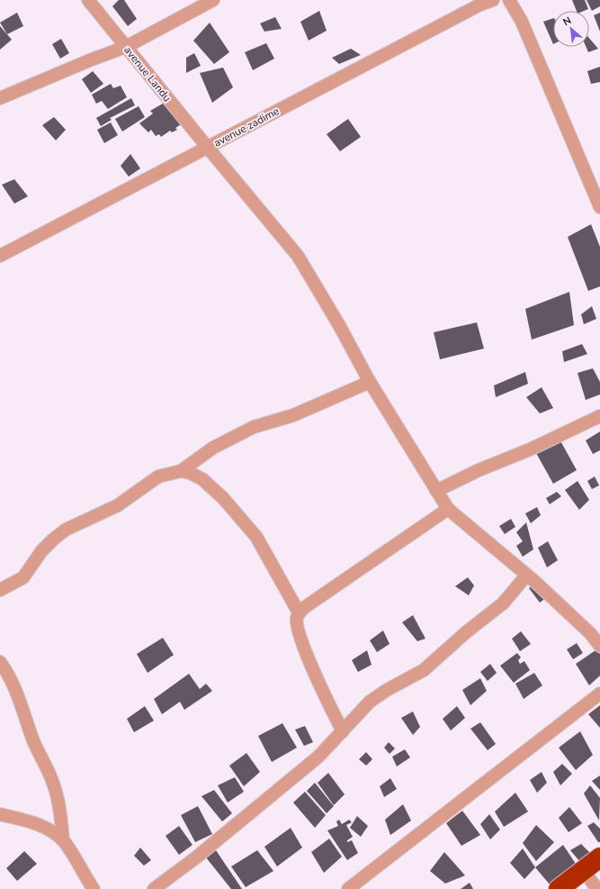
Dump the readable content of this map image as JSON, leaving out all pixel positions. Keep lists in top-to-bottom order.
{
  "streets": {
    "street": ["avenue Landu", "avenue zadime"]
  },
  "crossings": [
    ["avenue Landu", "avenue zadime"]
  ],
  "north": "top left"
}
